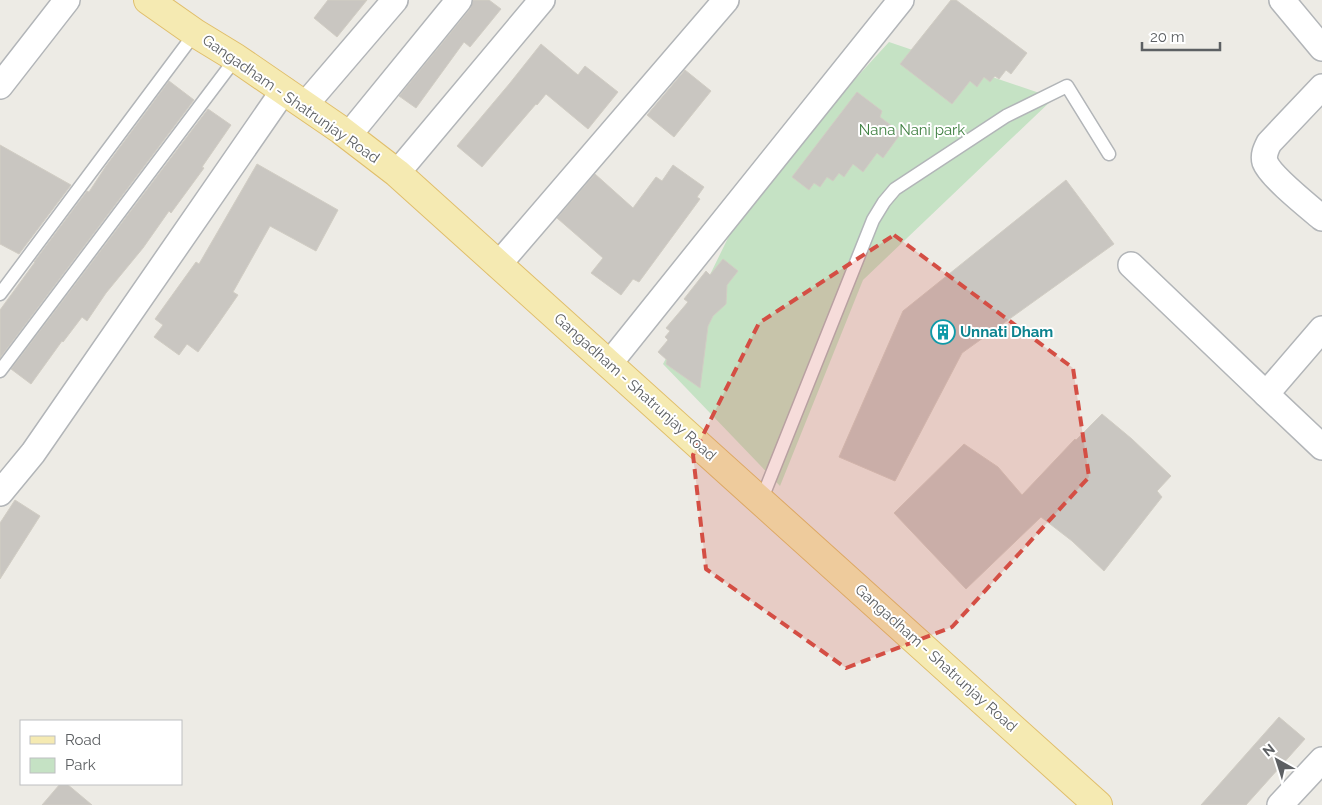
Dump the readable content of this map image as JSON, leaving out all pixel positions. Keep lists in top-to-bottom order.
{
  "streets": {
    "main road": ["Gangadham - Shatrunjay Road"]
  },
  "parks": ["Nana Nani park"],
  "places": {
    "building": ["Unnati Dham"]
  },
  "legend": ["Road", "Park"],
  "scale_bar": "20 m",
  "north": "top left"
}
